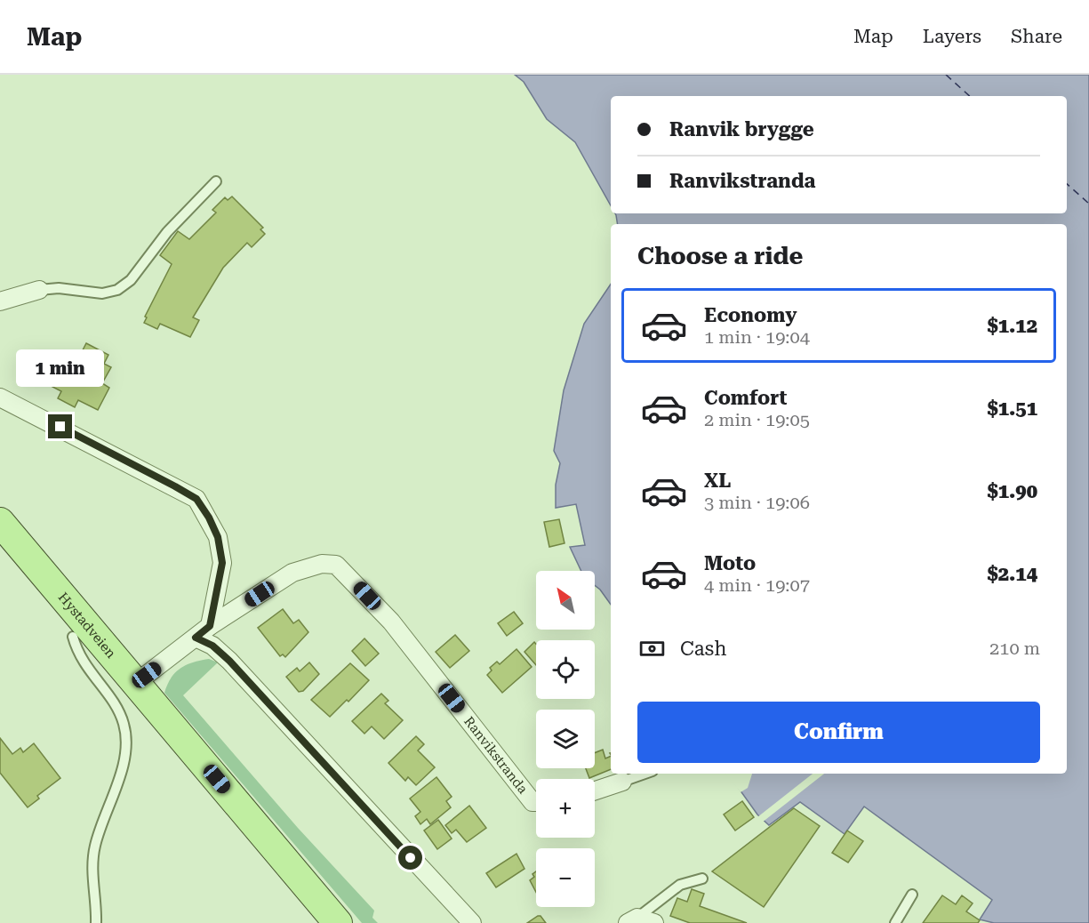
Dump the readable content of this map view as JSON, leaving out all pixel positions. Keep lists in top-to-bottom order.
{
  "streets": {
    "main road": ["Hystadveien"],
    "street": ["Ranvikstranda"]
  },
  "crossings": [
    ["Hystadveien", "Ranvikstranda"]
  ],
  "north": "top left",
  "page": {
    "header": "Map",
    "nav": ["Map", "Layers", "Share"],
    "banner": ["Ranvik brygge", "Ranvikstranda"],
    "heading": "Choose a ride",
    "list": [
      {
        "name": "Economy",
        "note": "1 min · 19:04",
        "value": "$1.12"
      },
      {
        "name": "Comfort",
        "note": "2 min · 19:05",
        "value": "$1.51"
      },
      {
        "name": "XL",
        "note": "3 min · 19:06",
        "value": "$1.90"
      },
      {
        "name": "Moto",
        "note": "4 min · 19:07",
        "value": "$2.14"
      }
    ],
    "bubble": "1 min",
    "map_buttons": ["+", "−"],
    "pay": ["Cash", "210 m"],
    "buttons": "Confirm"
  }
}
